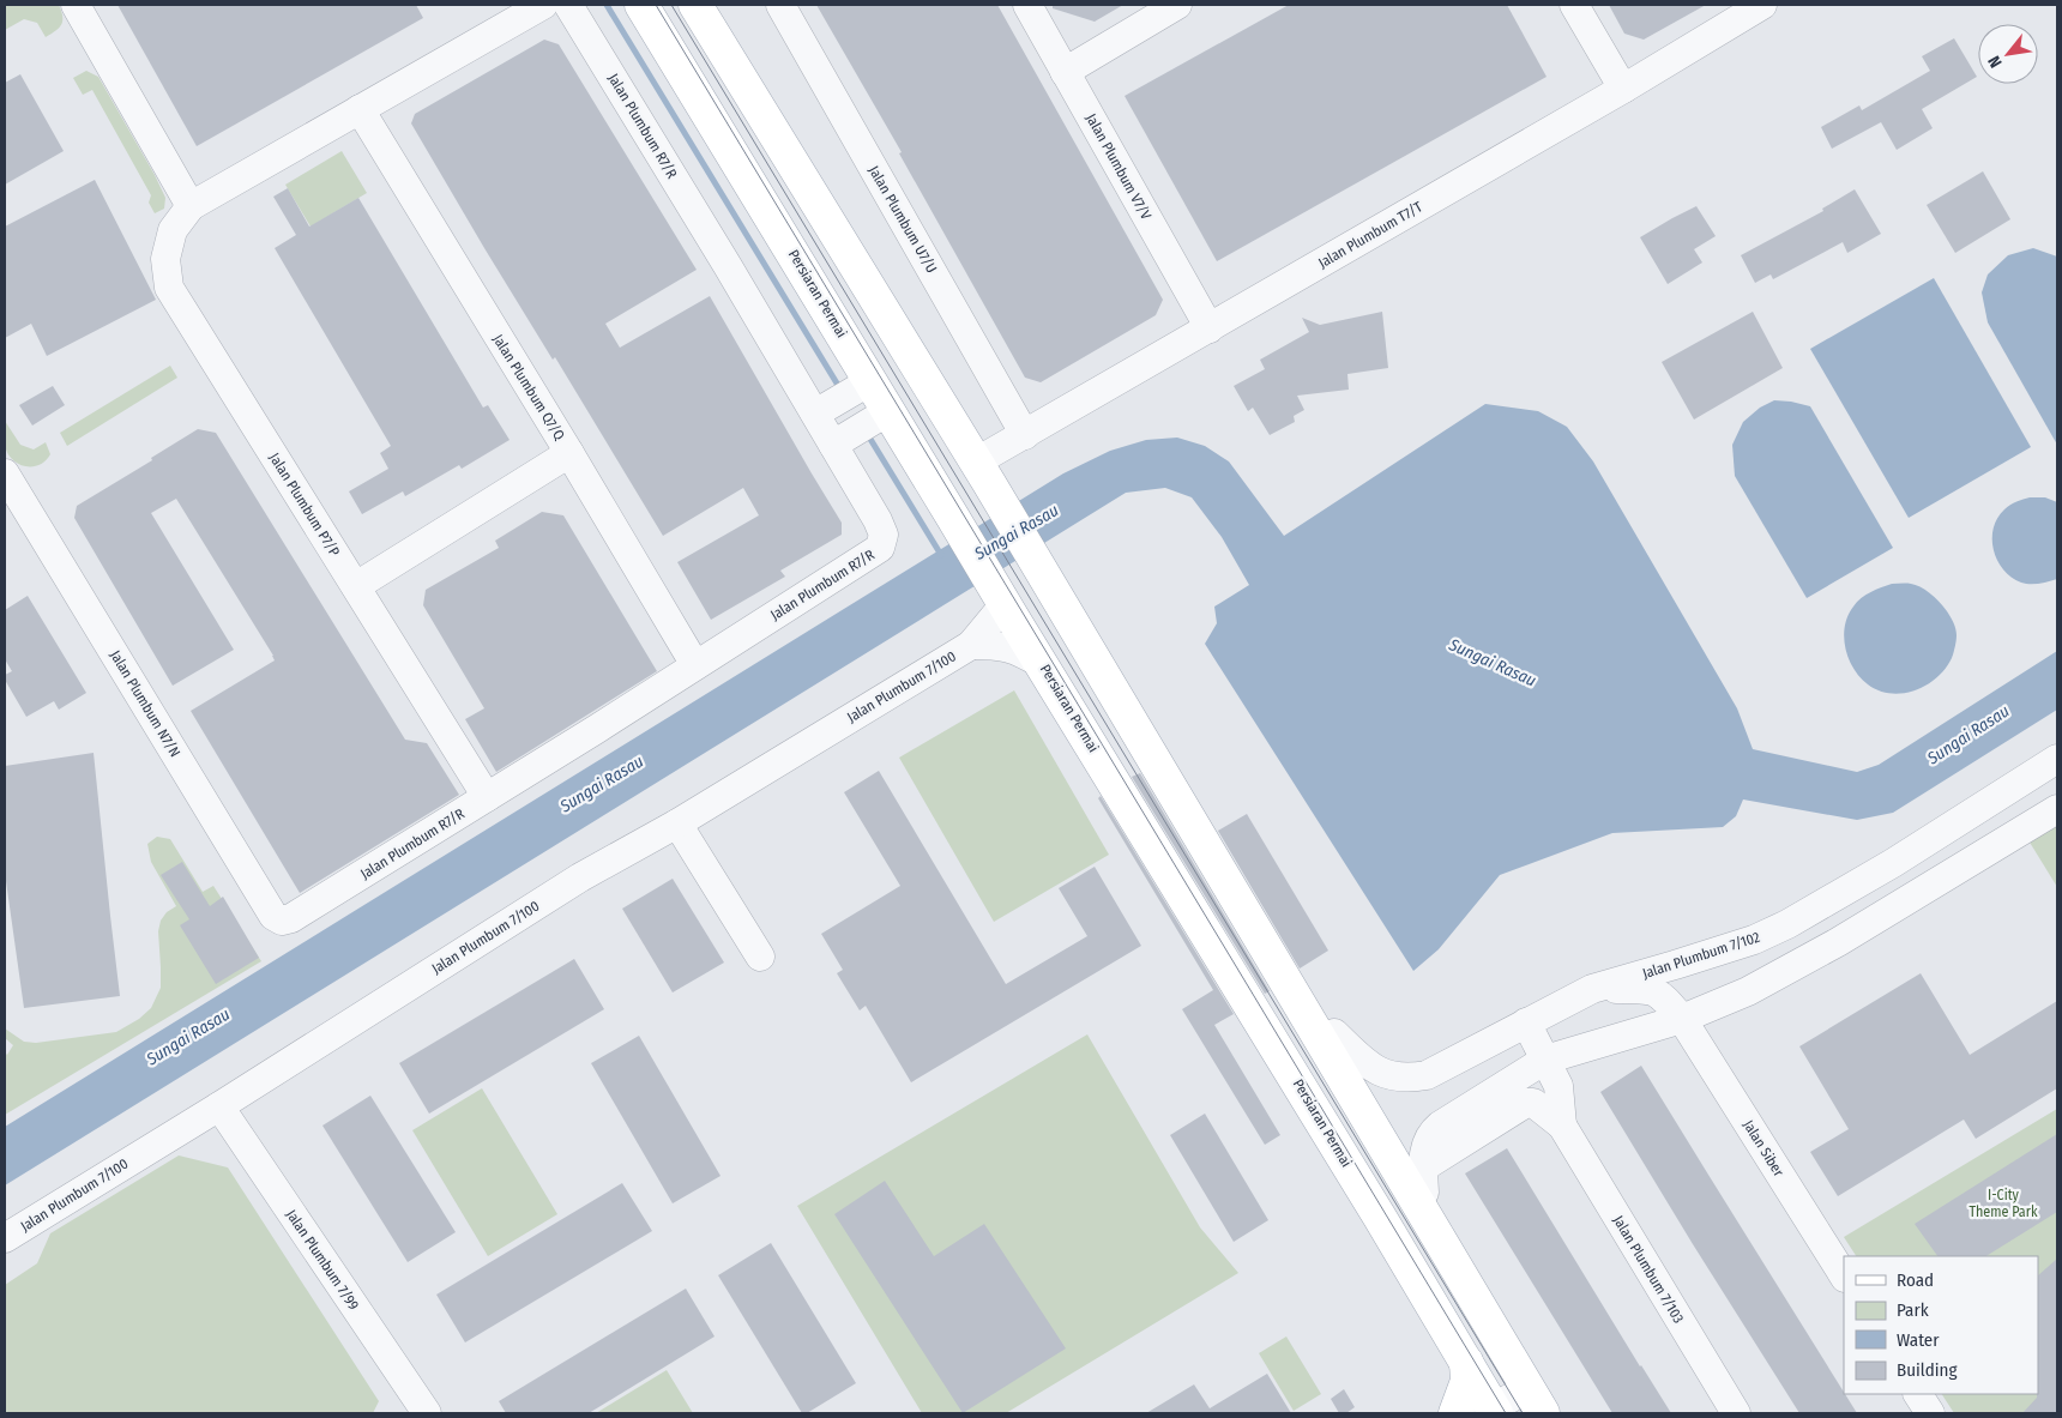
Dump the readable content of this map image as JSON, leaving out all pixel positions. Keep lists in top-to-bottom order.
{
  "streets": {
    "main road": ["Persiaran Permai"],
    "street": [
      "Jalan Plumbum R7/R",
      "Jalan Plumbum V7/V",
      "Jalan Plumbum U7/U",
      "Jalan Plumbum T7/T",
      "Jalan Plumbum Q7/Q",
      "Jalan Plumbum P7/P",
      "Jalan Plumbum 7/100",
      "Jalan Plumbum N7/N",
      "Jalan Plumbum 7/102",
      "Jalan Siber",
      "Jalan Plumbum 7/99",
      "Jalan Plumbum 7/103"
    ]
  },
  "crossings": [
    ["Jalan Plumbum R7/R", "Jalan Plumbum Q7/Q"],
    ["Jalan Plumbum R7/R", "Jalan Plumbum P7/P"],
    ["Jalan Plumbum R7/R", "Jalan Plumbum N7/N"],
    ["Jalan Plumbum V7/V", "Jalan Plumbum T7/T"],
    ["Jalan Plumbum U7/U", "Jalan Plumbum T7/T"],
    ["Jalan Plumbum Q7/Q", "Jalan Plumbum P7/P"],
    ["Jalan Plumbum 7/100", "Jalan Plumbum 7/99"],
    ["Jalan Plumbum 7/102", "Jalan Siber"]
  ],
  "water": ["Sungai Rasau"],
  "parks": ["I-City Theme Park"],
  "legend": [
    "Road",
    "Park",
    "Water",
    "Building"
  ],
  "north": "bottom left"
}
